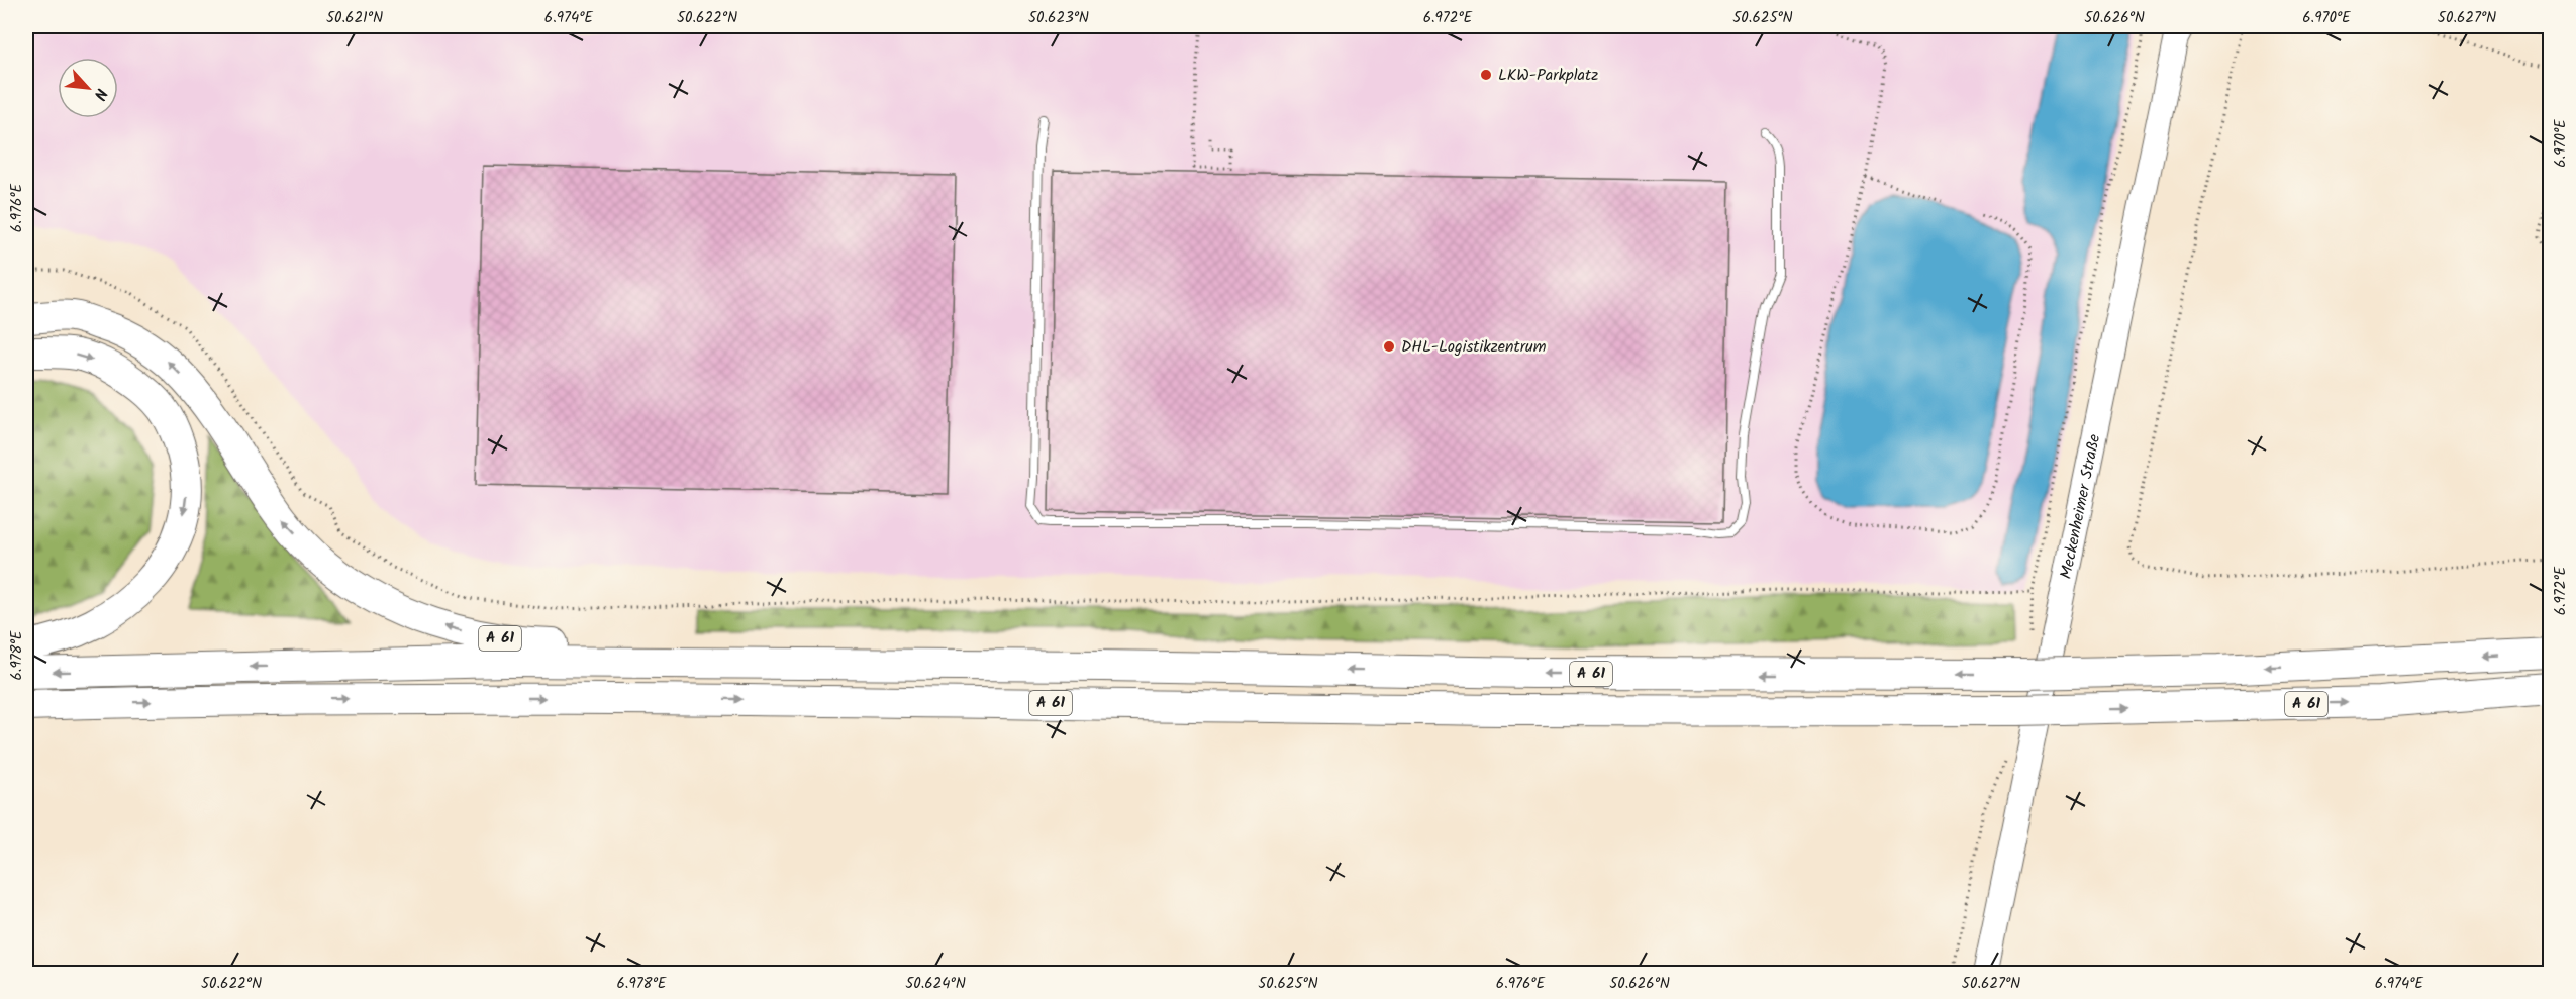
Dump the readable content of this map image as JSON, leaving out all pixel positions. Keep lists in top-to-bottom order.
{
  "streets": {
    "highway": ["A 61"],
    "main road": ["Meckenheimer Straße"]
  },
  "places": ["LKW-Parkplatz", "DHL-Logistikzentrum"],
  "north": "bottom right",
  "coordinates": [
    "50.621°N",
    "6.974°E",
    "50.622°N",
    "50.623°N",
    "6.972°E",
    "50.625°N",
    "50.626°N",
    "6.970°E",
    "50.627°N",
    "6.976°E",
    "6.978°E",
    "50.624°N"
  ]
}
